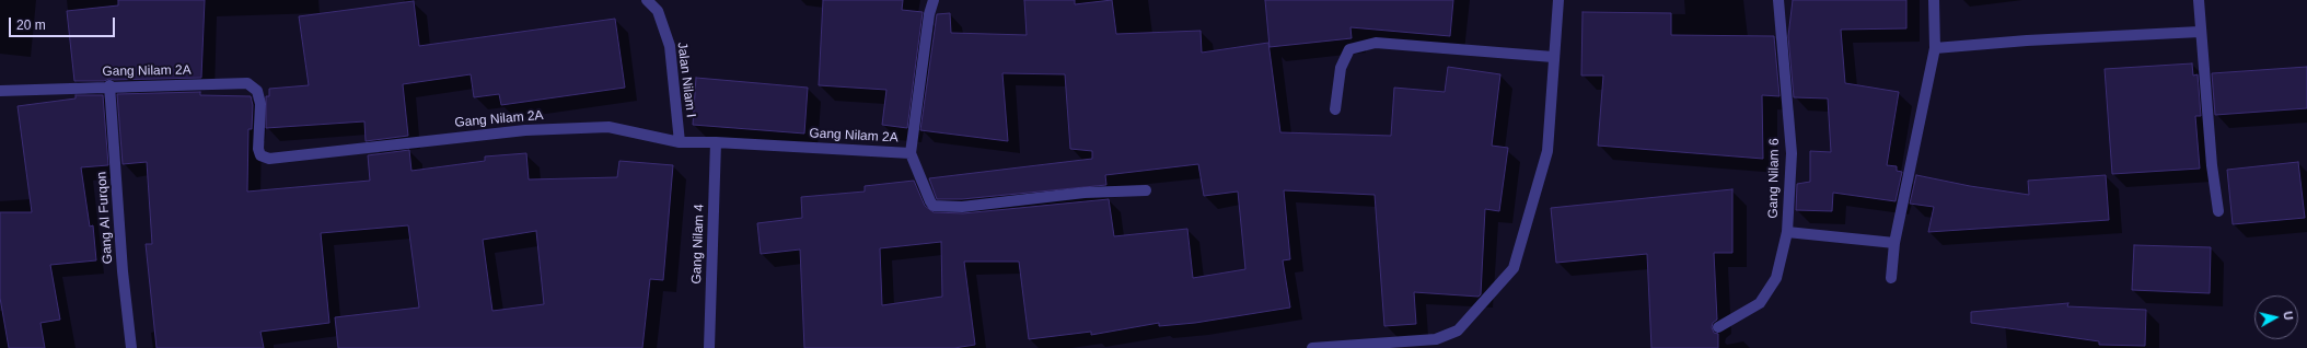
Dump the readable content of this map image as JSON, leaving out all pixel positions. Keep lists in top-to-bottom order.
{
  "streets": {
    "street": [
      "Gang Nilam 2A",
      "Jalan Nilam I",
      "Gang Nilam 6",
      "Gang Al Furqon",
      "Gang Nilam 4"
    ]
  },
  "crossings": [
    ["Gang Nilam 2A", "Jalan Nilam I"],
    ["Gang Nilam 2A", "Gang Al Furqon"],
    ["Gang Nilam 2A", "Gang Nilam 4"]
  ],
  "scale_bar": "20 m",
  "north": "right"
}
